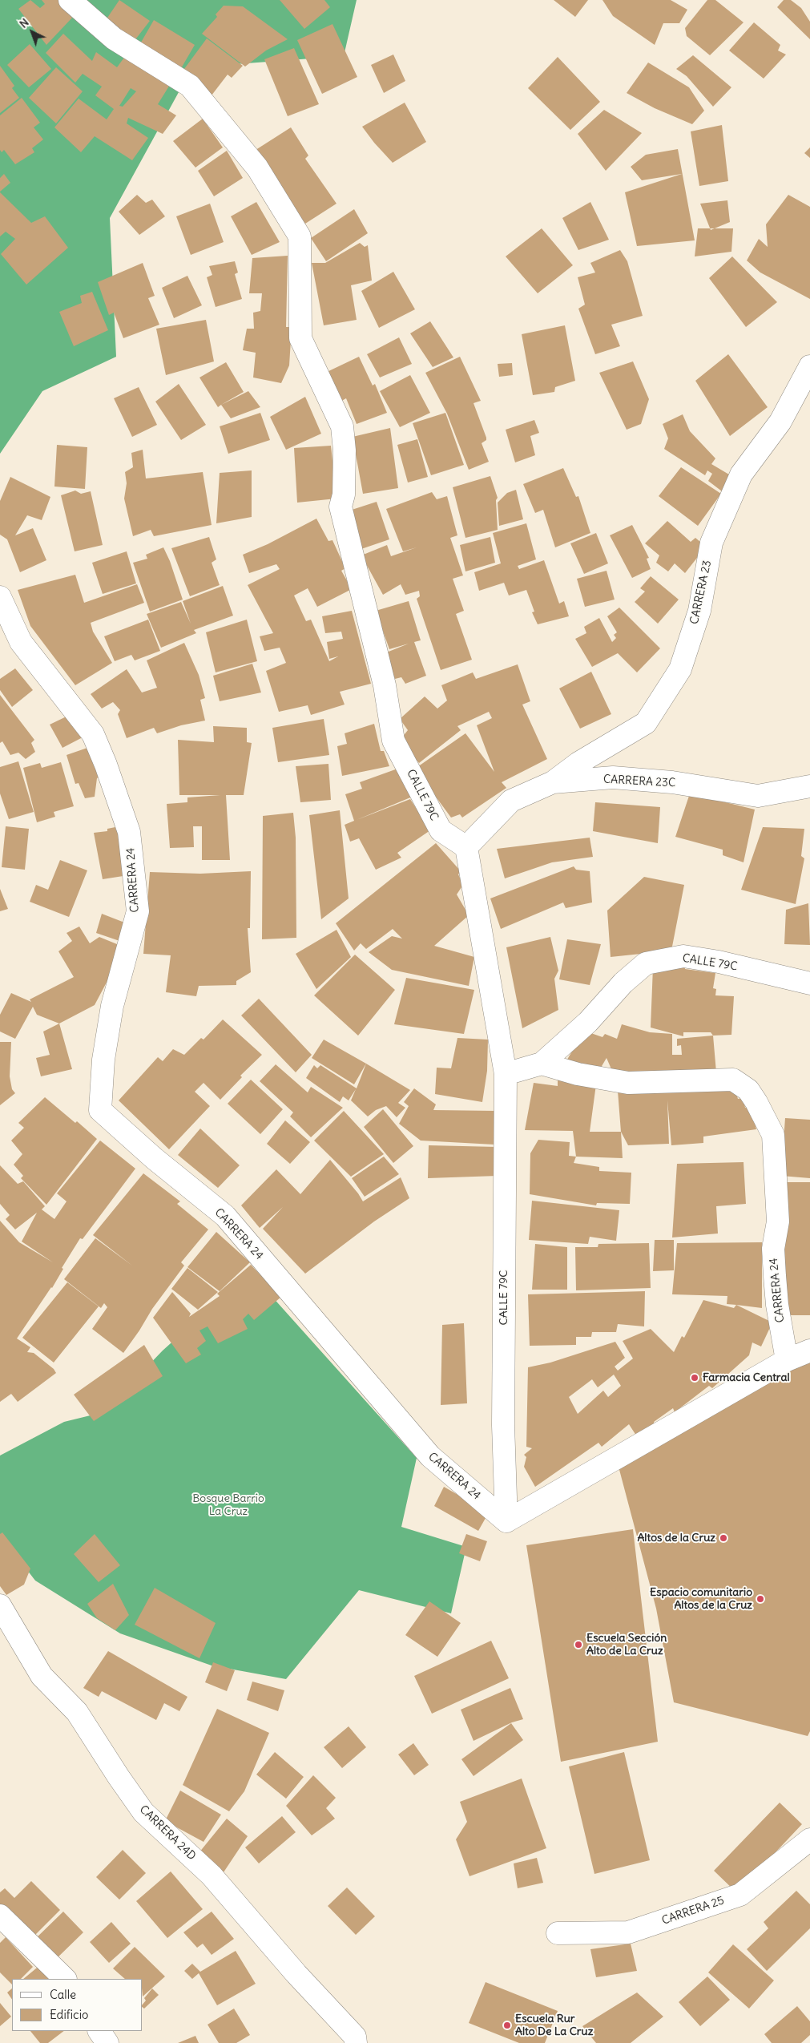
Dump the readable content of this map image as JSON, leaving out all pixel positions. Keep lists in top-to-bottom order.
{
  "streets": {
    "street": [
      "CARRERA 23",
      "CARRERA 23C",
      "CALLE 79C",
      "CARRERA 24",
      "CARRERA 24D",
      "CARRERA 25"
    ]
  },
  "crossings": [
    ["CARRERA 23", "CARRERA 23C"],
    ["CARRERA 23C", "CALLE 79C"],
    ["CALLE 79C", "CARRERA 24"]
  ],
  "parks": ["Bosque Barrio La Cruz"],
  "places": [
    "Farmacia Central",
    "Altos de la Cruz",
    "Espacio comunitario Altos de la Cruz",
    "Escuela Sección Alto de La Cruz",
    "Escuela Rur Alto De La Cruz"
  ],
  "legend": ["Calle", "Edificio"],
  "north": "top left"
}
